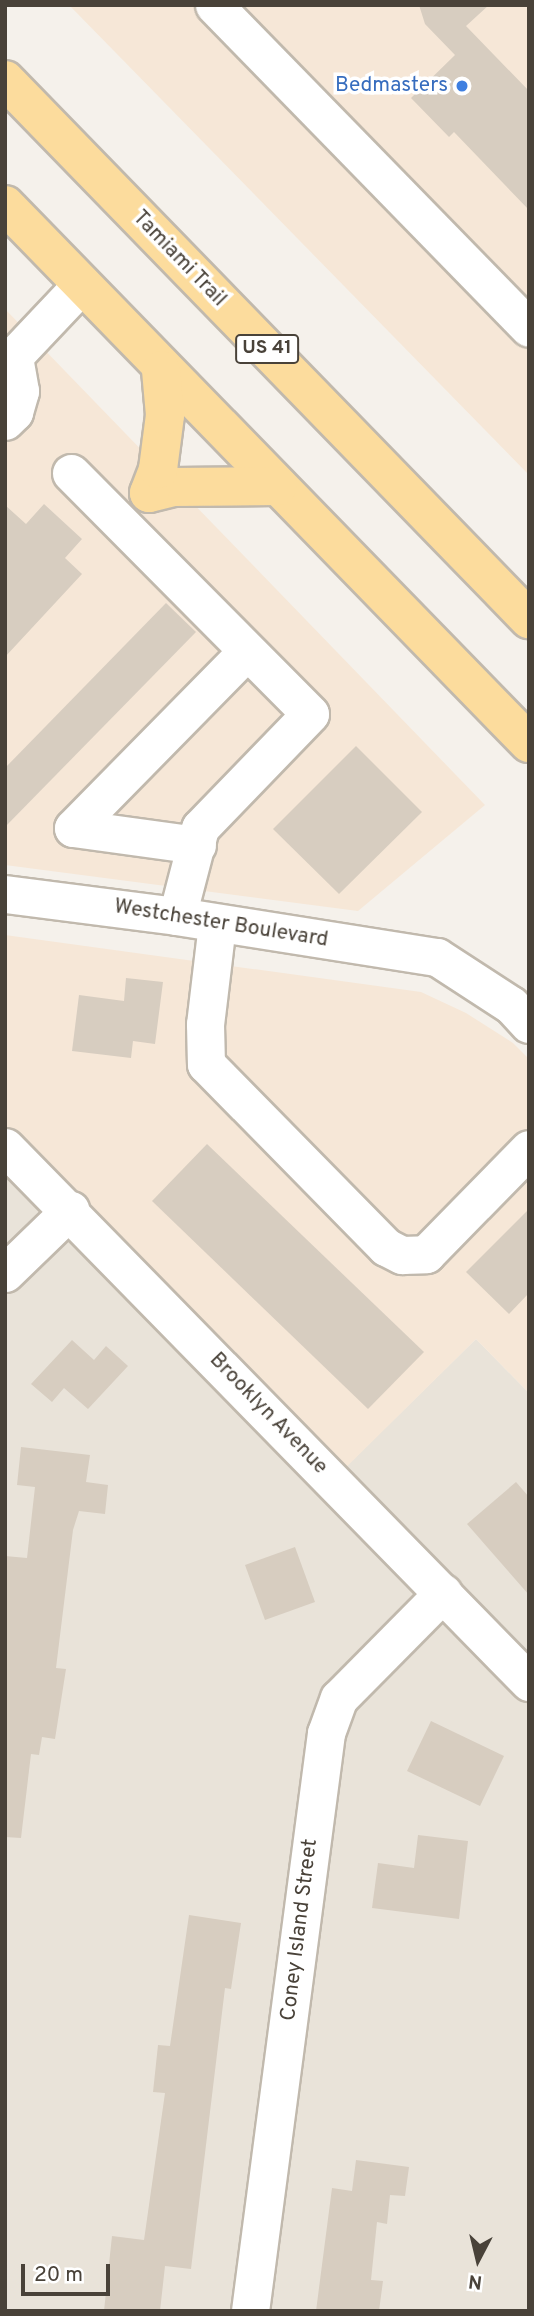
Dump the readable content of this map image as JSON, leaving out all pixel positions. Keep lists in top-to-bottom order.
{
  "streets": {
    "main road": ["Tamiami Trail", "US 41"],
    "street": ["Westchester Boulevard", "Brooklyn Avenue", "Coney Island Street"]
  },
  "crossings": [
    ["Brooklyn Avenue", "Coney Island Street"]
  ],
  "places": ["Bedmasters"],
  "scale_bar": "20 m",
  "north": "bottom"
}
